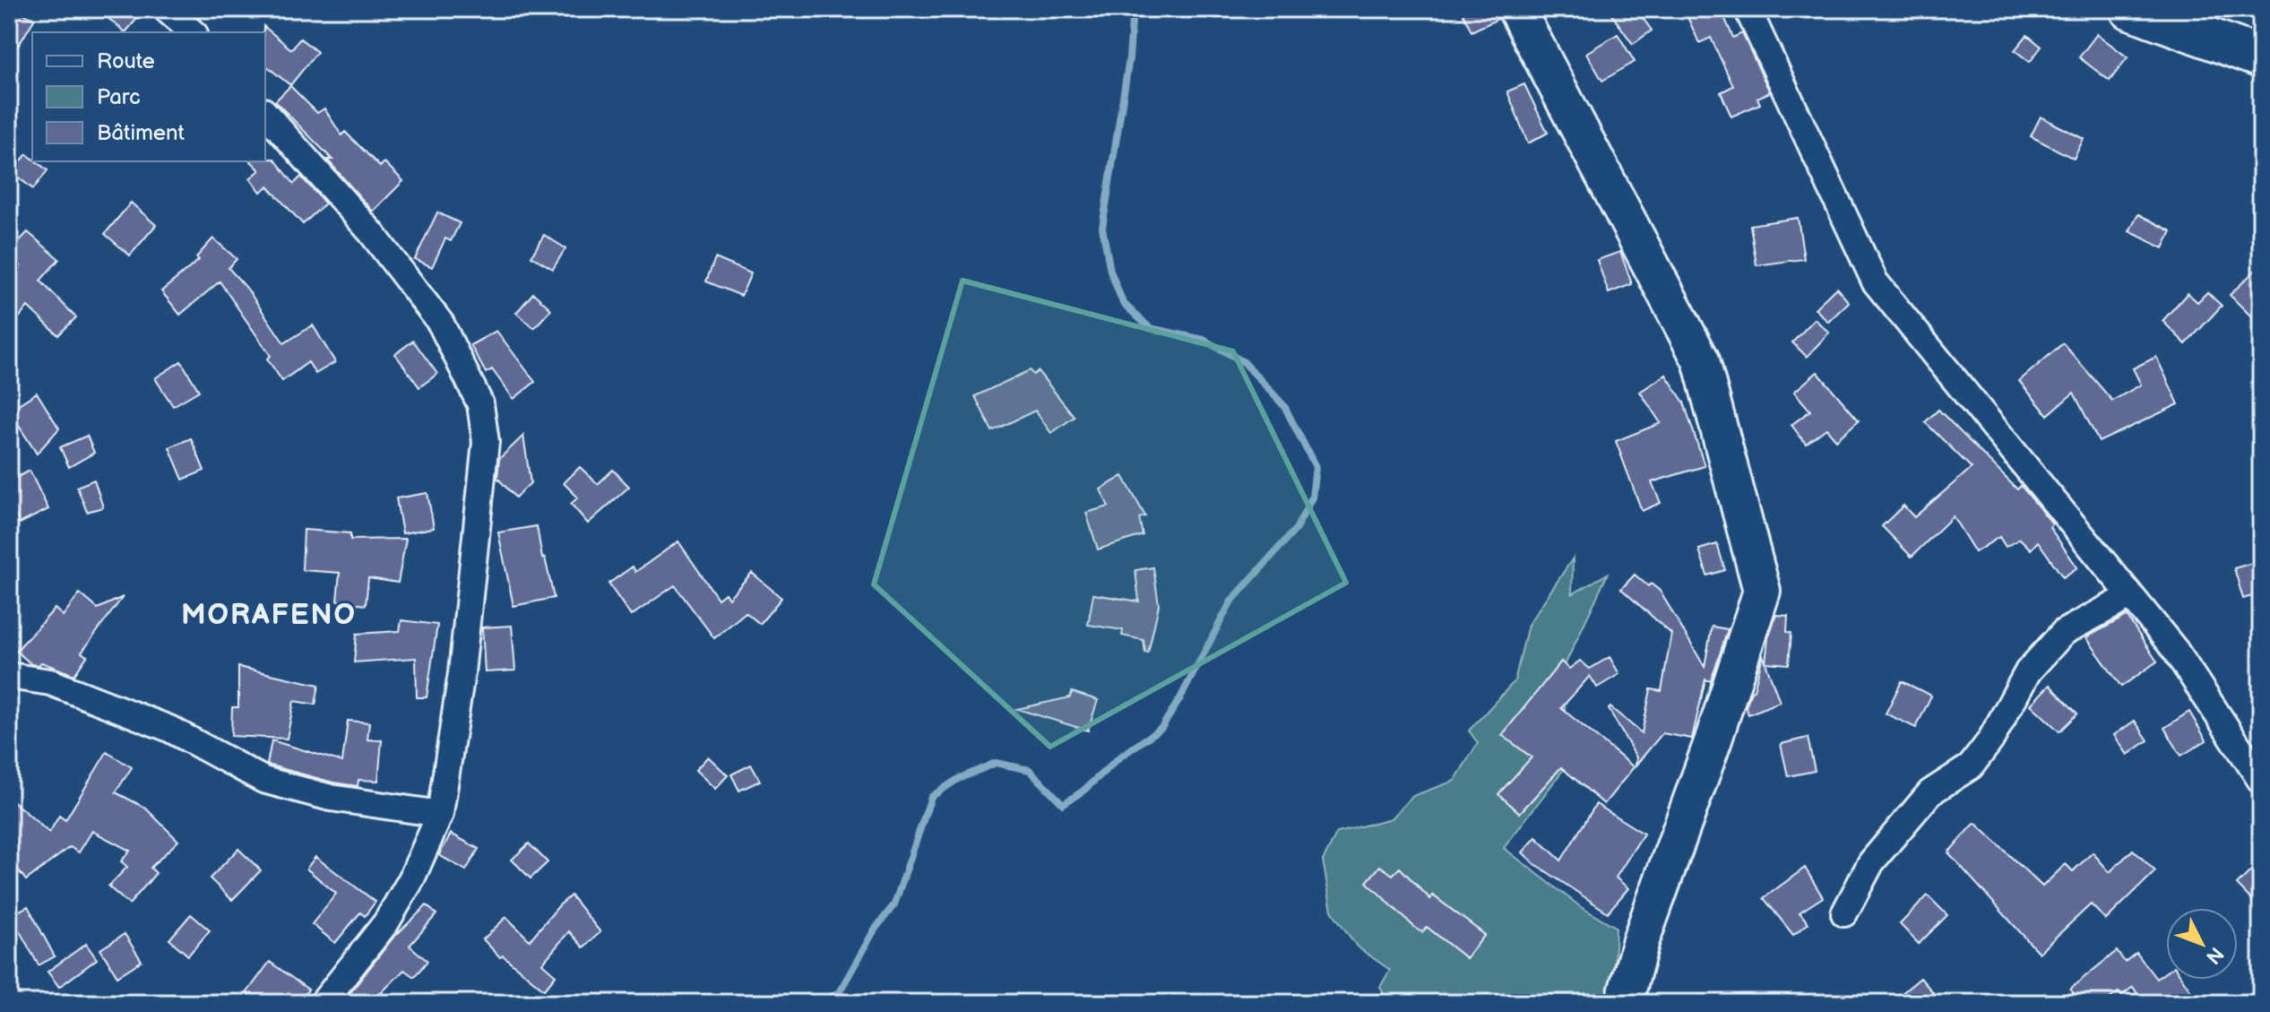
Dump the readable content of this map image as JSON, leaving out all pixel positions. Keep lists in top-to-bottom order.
{
  "districts": ["MORAFENO"],
  "legend": ["Route", "Parc", "Bâtiment"],
  "north": "bottom right"
}
